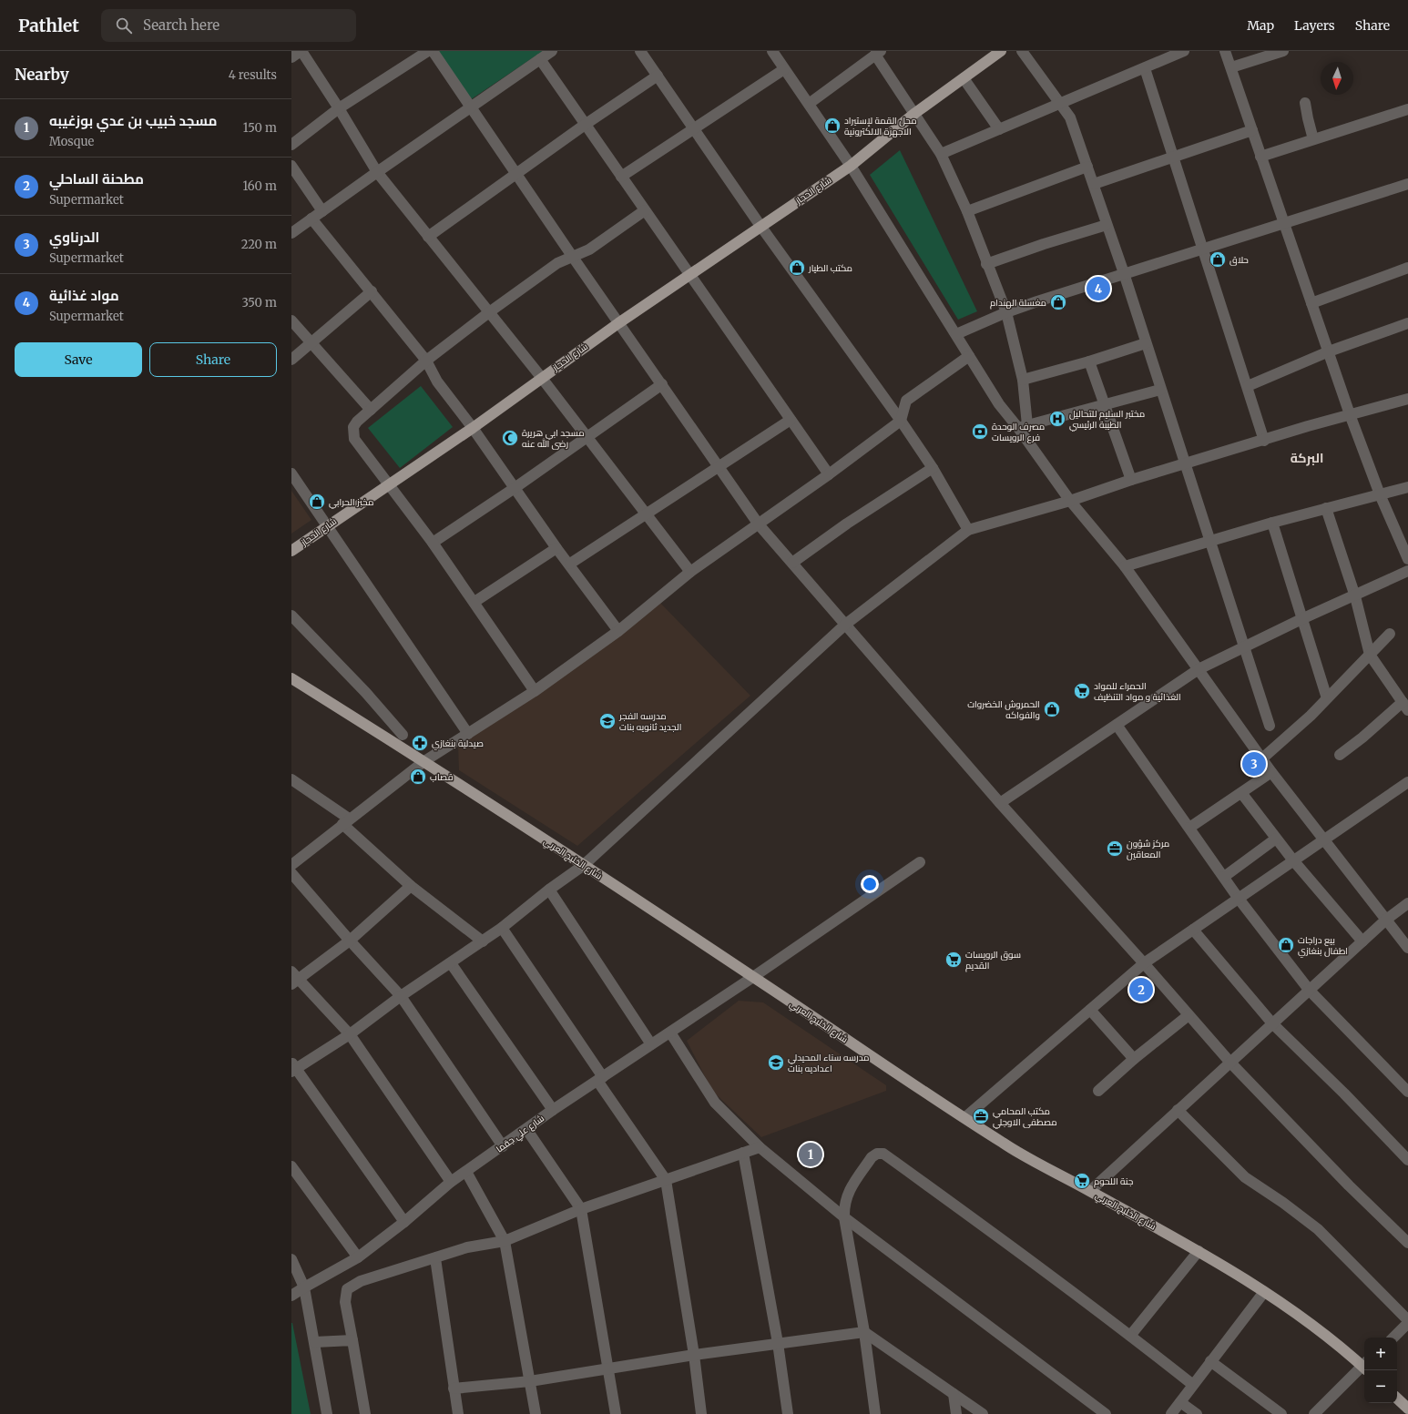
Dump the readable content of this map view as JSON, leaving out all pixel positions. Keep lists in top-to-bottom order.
{
  "streets": {
    "main road": ["شارع الحجاز", "شارع الخليج العربي"],
    "street": ["شارع علي جقما"]
  },
  "crossings": [
    ["شارع الخليج العربي", "شارع علي جقما"]
  ],
  "districts": ["البركة"],
  "places": {
    "shop": [
      "محل القمة لإستيراد الاجهزة الالكترونية",
      "حلاق",
      "مكتب الطيار",
      "مغسلة الهندام",
      "مخبز الحرابي",
      "الحمروش الخضروات والفواكه",
      "قصاب",
      "بيع دراجات اطفال بنغازي"
    ],
    "hospital": ["مختبر السليم للتحاليل الطيبة الرئيسي"],
    "bank": ["مصرف الوحدة فرع الرويسات"],
    "mosque": ["مسجد ابي هريرة رضى الله عنه"],
    "supermarket": ["الحمراء للمواد الغذائية و مواد التنظيف", "سوق الرويسات القديم", "جنة اللحوم"],
    "school or university": ["مدرسه الفجر الجديد ثانويه بنات", "مدرسه سناء المحيدلي اعداديه بنات"],
    "pharmacy": ["صيدلية بنغازي"],
    "office": ["مركز شؤون المعاقين", "مكتب المحامي مصطفى الاوجلي"]
  },
  "north": "bottom",
  "page": {
    "header": "Pathlet",
    "search": "Search here",
    "nav": ["Map", "Layers", "Share"],
    "heading": ["Nearby", "4 results"],
    "list": [
      {
        "mark": "1",
        "name": "مسجد خبيب بن عدي بوزغيبه",
        "note": "Mosque",
        "value": "150 m"
      },
      {
        "mark": "2",
        "name": "مطحنة الساحلي",
        "note": "Supermarket",
        "value": "160 m"
      },
      {
        "mark": "3",
        "name": "الدرناوي",
        "note": "Supermarket",
        "value": "220 m"
      },
      {
        "mark": "4",
        "name": "مواد غذائية",
        "note": "Supermarket",
        "value": "350 m"
      }
    ],
    "pins": [
      "4",
      "3",
      "2",
      "1"
    ],
    "buttons": ["Save", "Share"],
    "map_buttons": ["+", "−"]
  }
}
